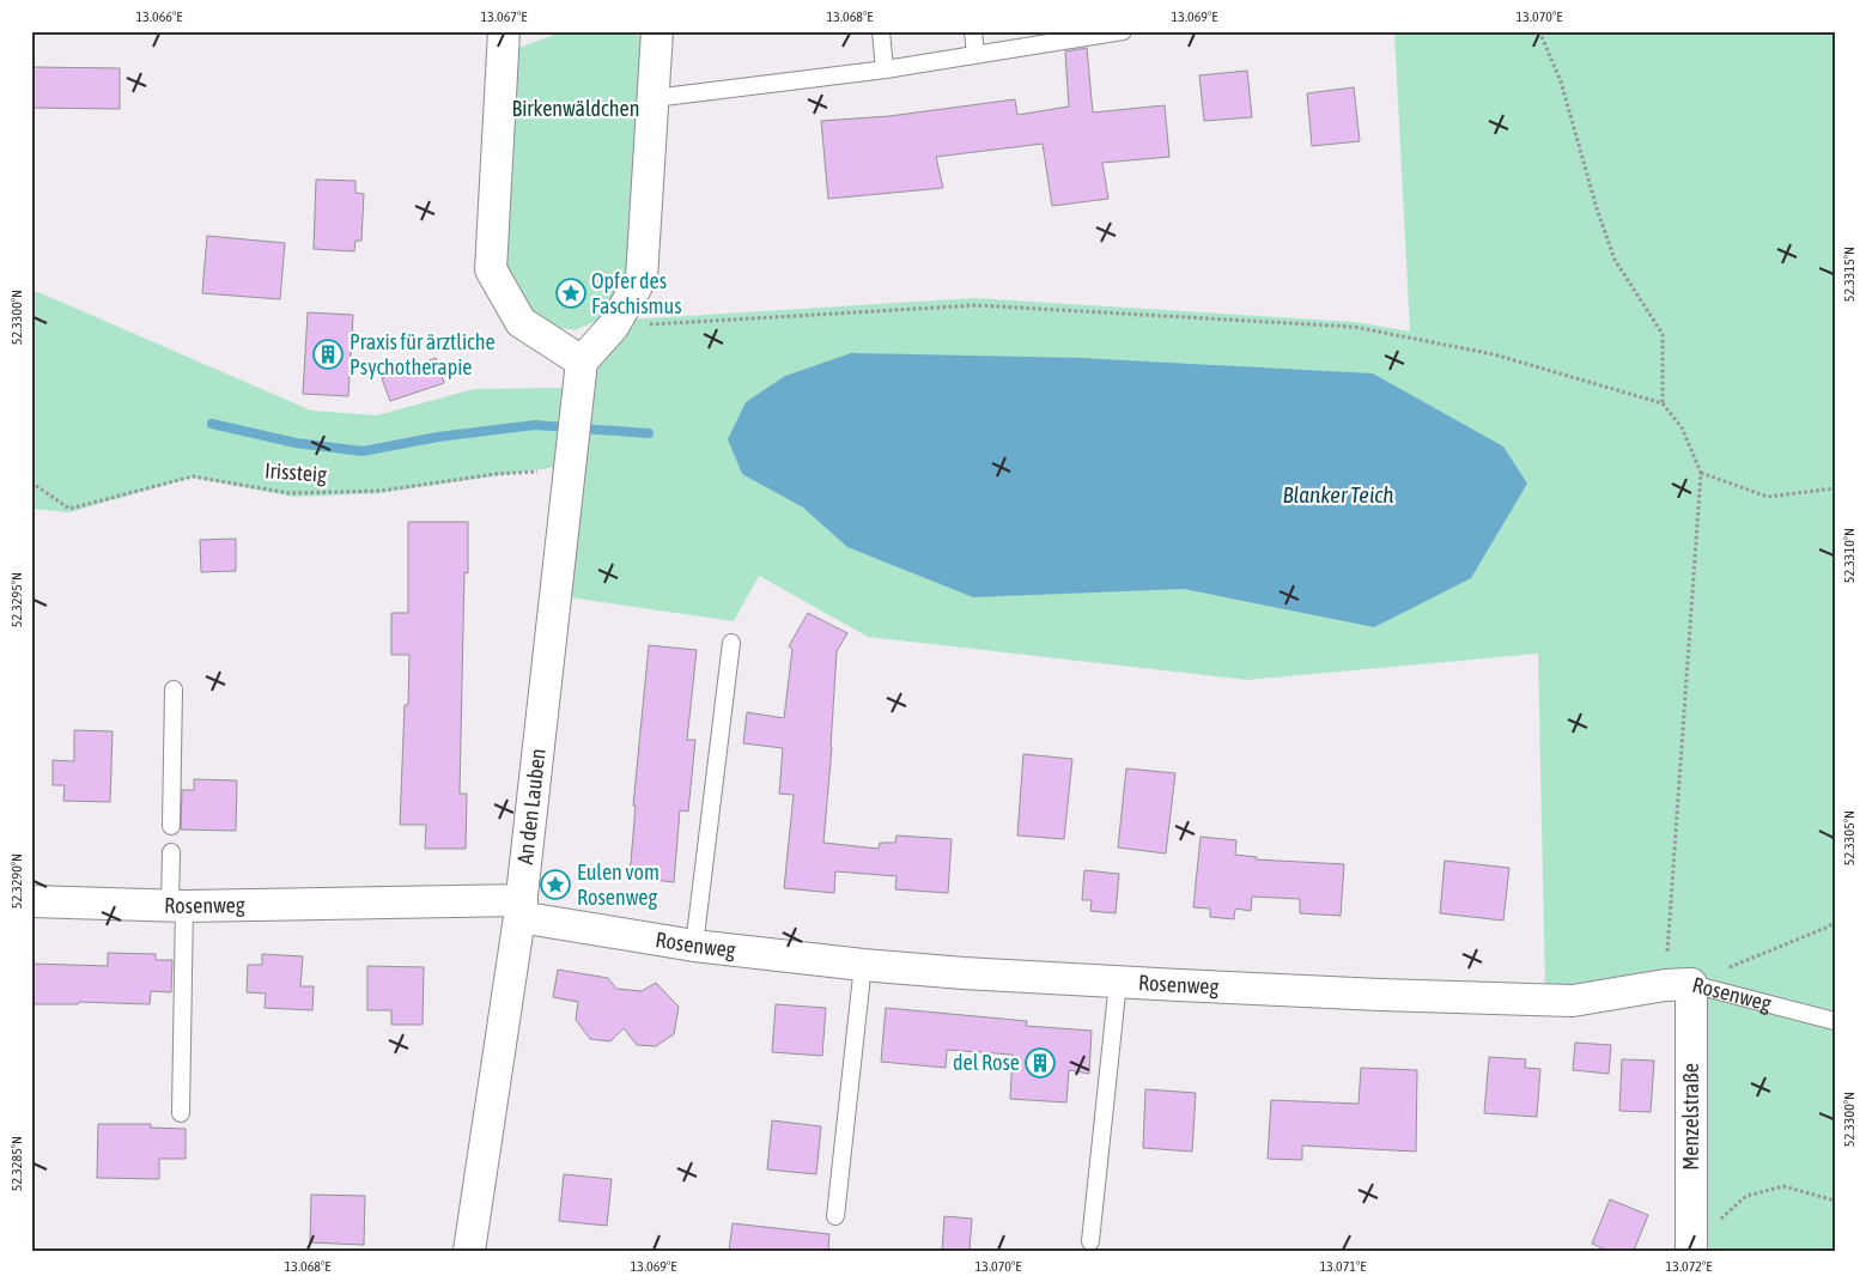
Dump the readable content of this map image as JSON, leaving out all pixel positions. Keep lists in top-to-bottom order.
{
  "streets": {
    "street": ["An den Lauben", "Rosenweg", "Menzelstraße"],
    "path": ["Irissteig"]
  },
  "crossings": [
    ["Irissteig", "An den Lauben"],
    ["An den Lauben", "Rosenweg"],
    ["Rosenweg", "Menzelstraße"]
  ],
  "water": ["Blanker Teich"],
  "parks": ["Birkenwäldchen"],
  "places": {
    "place": ["Opfer des Faschismus", "Eulen vom Rosenweg"],
    "building": ["Praxis für ärztliche Psychotherapie", "del Rose"]
  },
  "coordinates": [
    "13.066°E",
    "13.067°E",
    "13.068°E",
    "13.069°E",
    "13.070°E",
    "52.3315°N",
    "52.3300°N",
    "52.3310°N",
    "52.3295°N",
    "52.3305°N",
    "52.3290°N",
    "52.3285°N",
    "13.071°E",
    "13.072°E"
  ]
}
